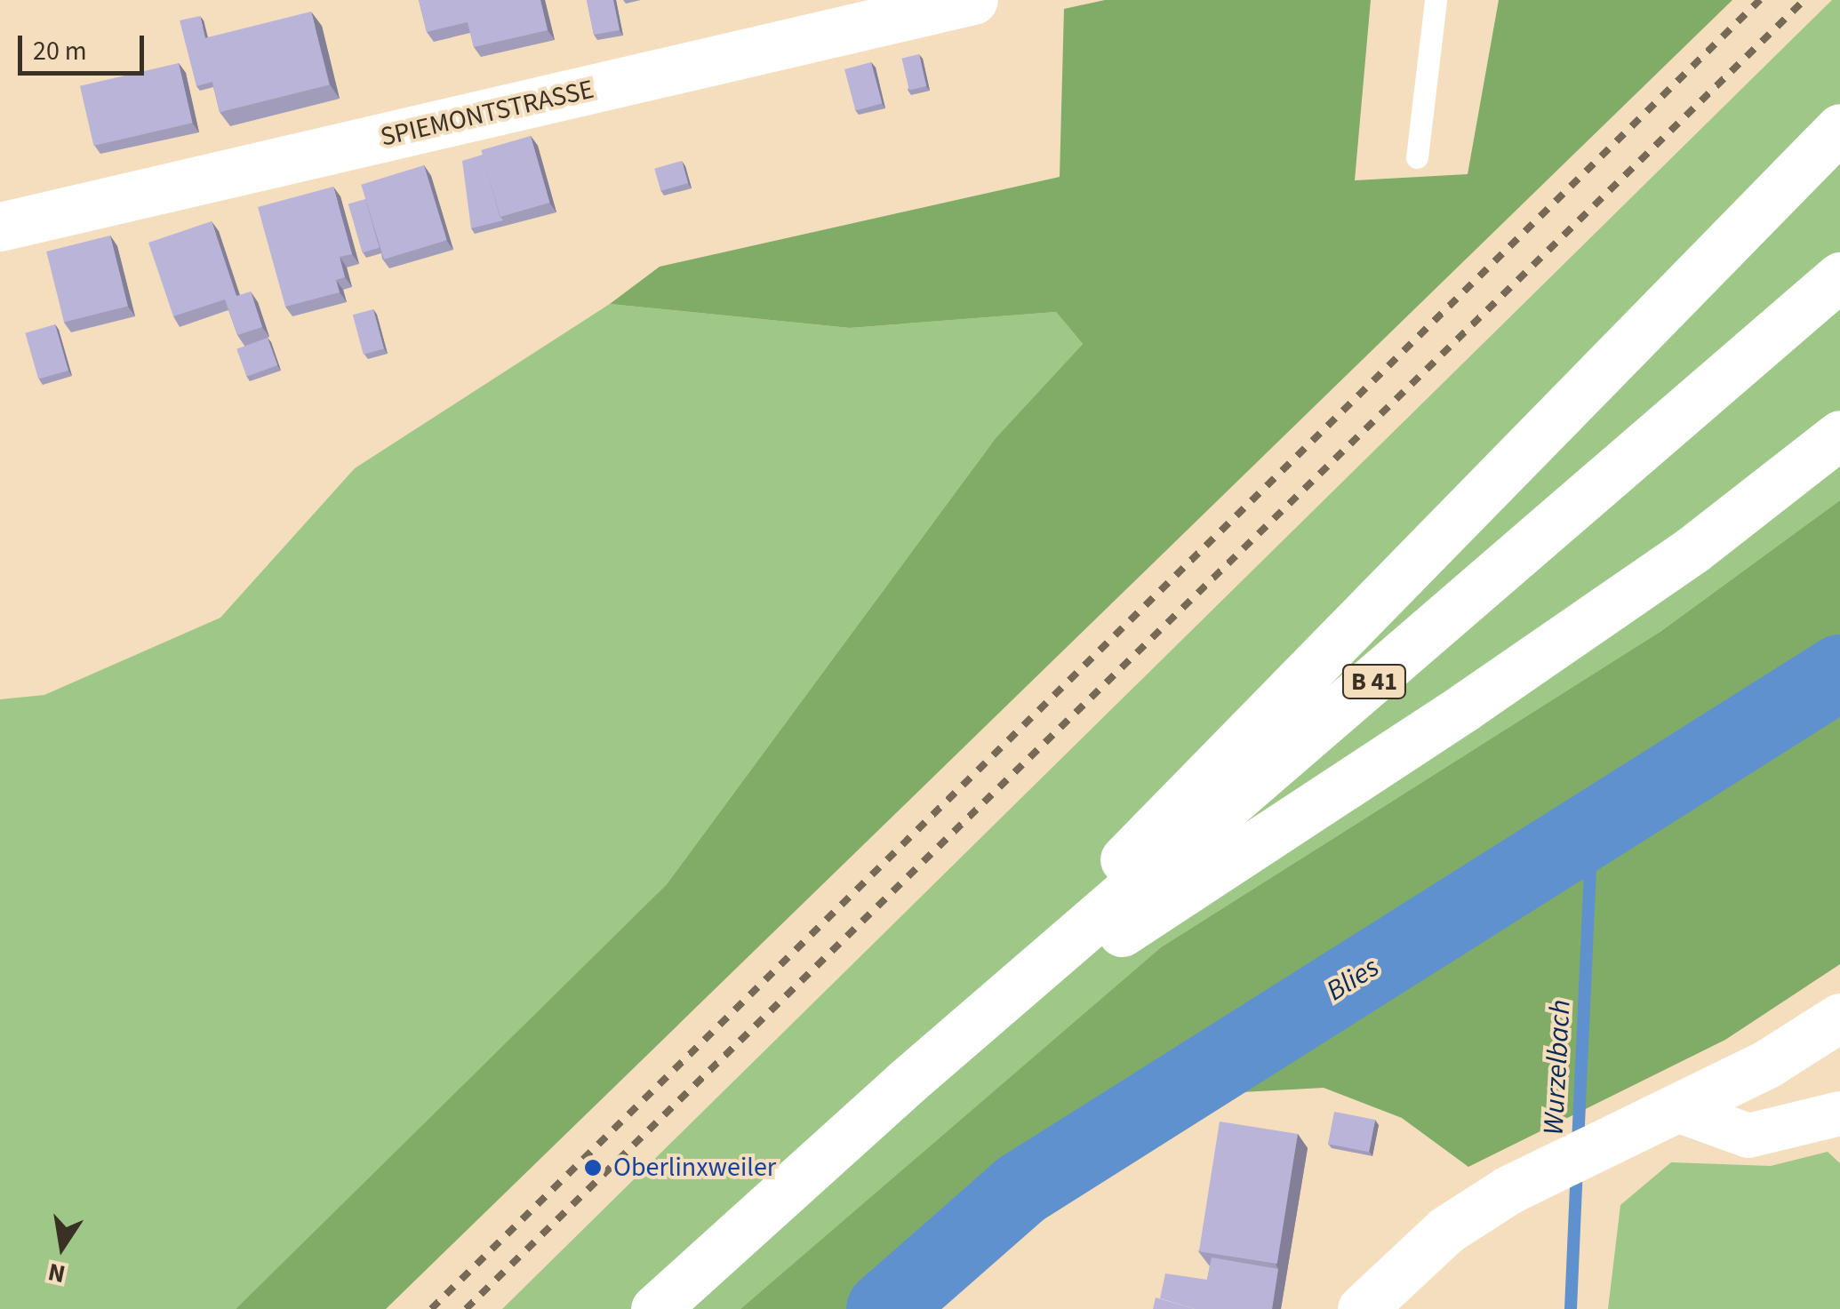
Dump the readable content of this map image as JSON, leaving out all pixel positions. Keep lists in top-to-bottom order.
{
  "streets": {
    "main road": ["SPIEMONTSTRASSE", "B 41"]
  },
  "water": ["Blies", "Wurzelbach"],
  "places": ["Oberlinxweiler"],
  "scale_bar": "20 m",
  "north": "bottom"
}
